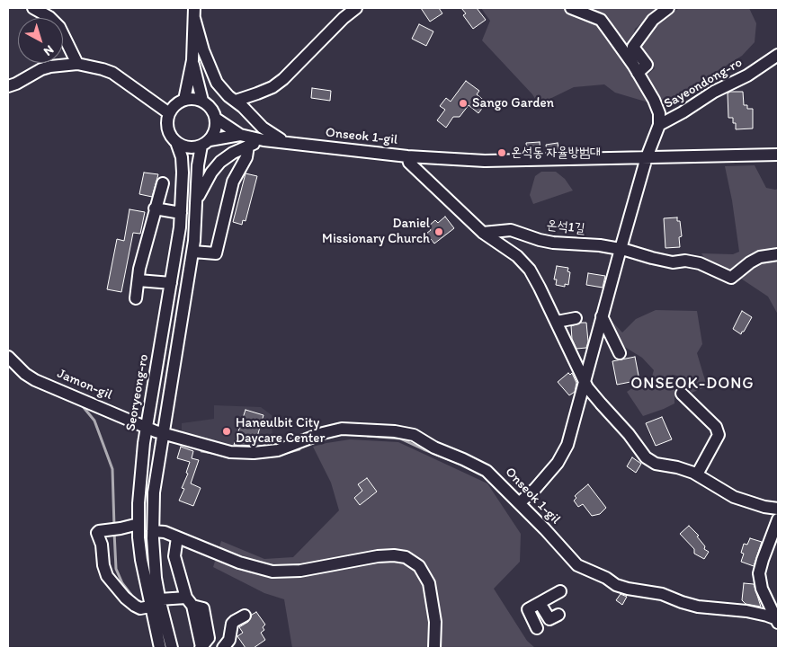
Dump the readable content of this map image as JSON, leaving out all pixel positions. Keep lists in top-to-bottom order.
{
  "streets": {
    "street": [
      "Sayeondong-ro",
      "Onseok 1-gil",
      "온석1길",
      "Jamon-gil",
      "Seoryeong-ro"
    ]
  },
  "crossings": [
    ["Onseok 1-gil", "온석1길"],
    ["Onseok 1-gil", "Jamon-gil"],
    ["Onseok 1-gil", "Seoryeong-ro"],
    ["Jamon-gil", "Seoryeong-ro"]
  ],
  "districts": ["ONSEOK-DONG"],
  "places": [
    "Sango Garden",
    "온석동 자율방범대",
    "Daniel Missionary Church",
    "Haneulbit City Daycare Center"
  ],
  "north": "bottom right"
}
